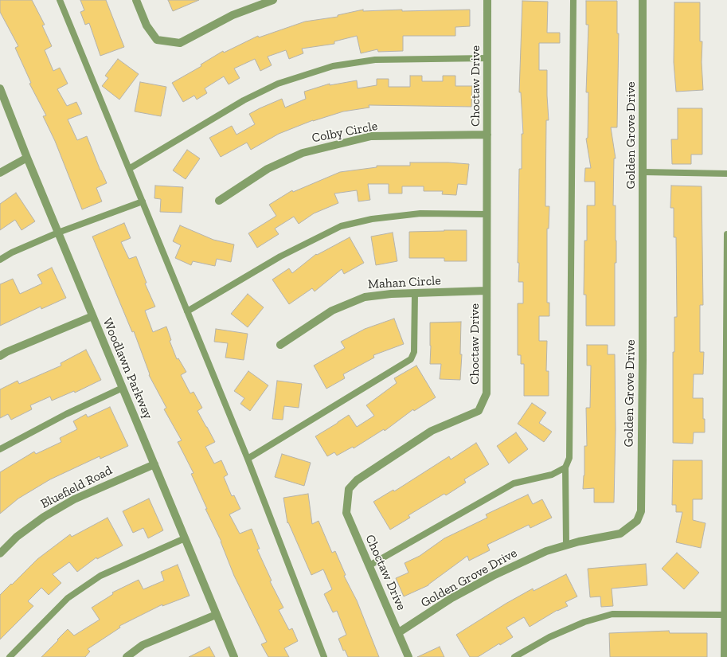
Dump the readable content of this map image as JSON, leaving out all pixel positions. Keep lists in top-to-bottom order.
{
  "streets": {
    "street": [
      "Choctaw Drive",
      "Colby Circle",
      "Golden Grove Drive",
      "Mahan Circle",
      "Woodlawn Parkway",
      "Bluefield Road"
    ]
  },
  "crossings": [
    ["Choctaw Drive", "Colby Circle"],
    ["Choctaw Drive", "Golden Grove Drive"],
    ["Choctaw Drive", "Mahan Circle"],
    ["Woodlawn Parkway", "Bluefield Road"]
  ]
}
